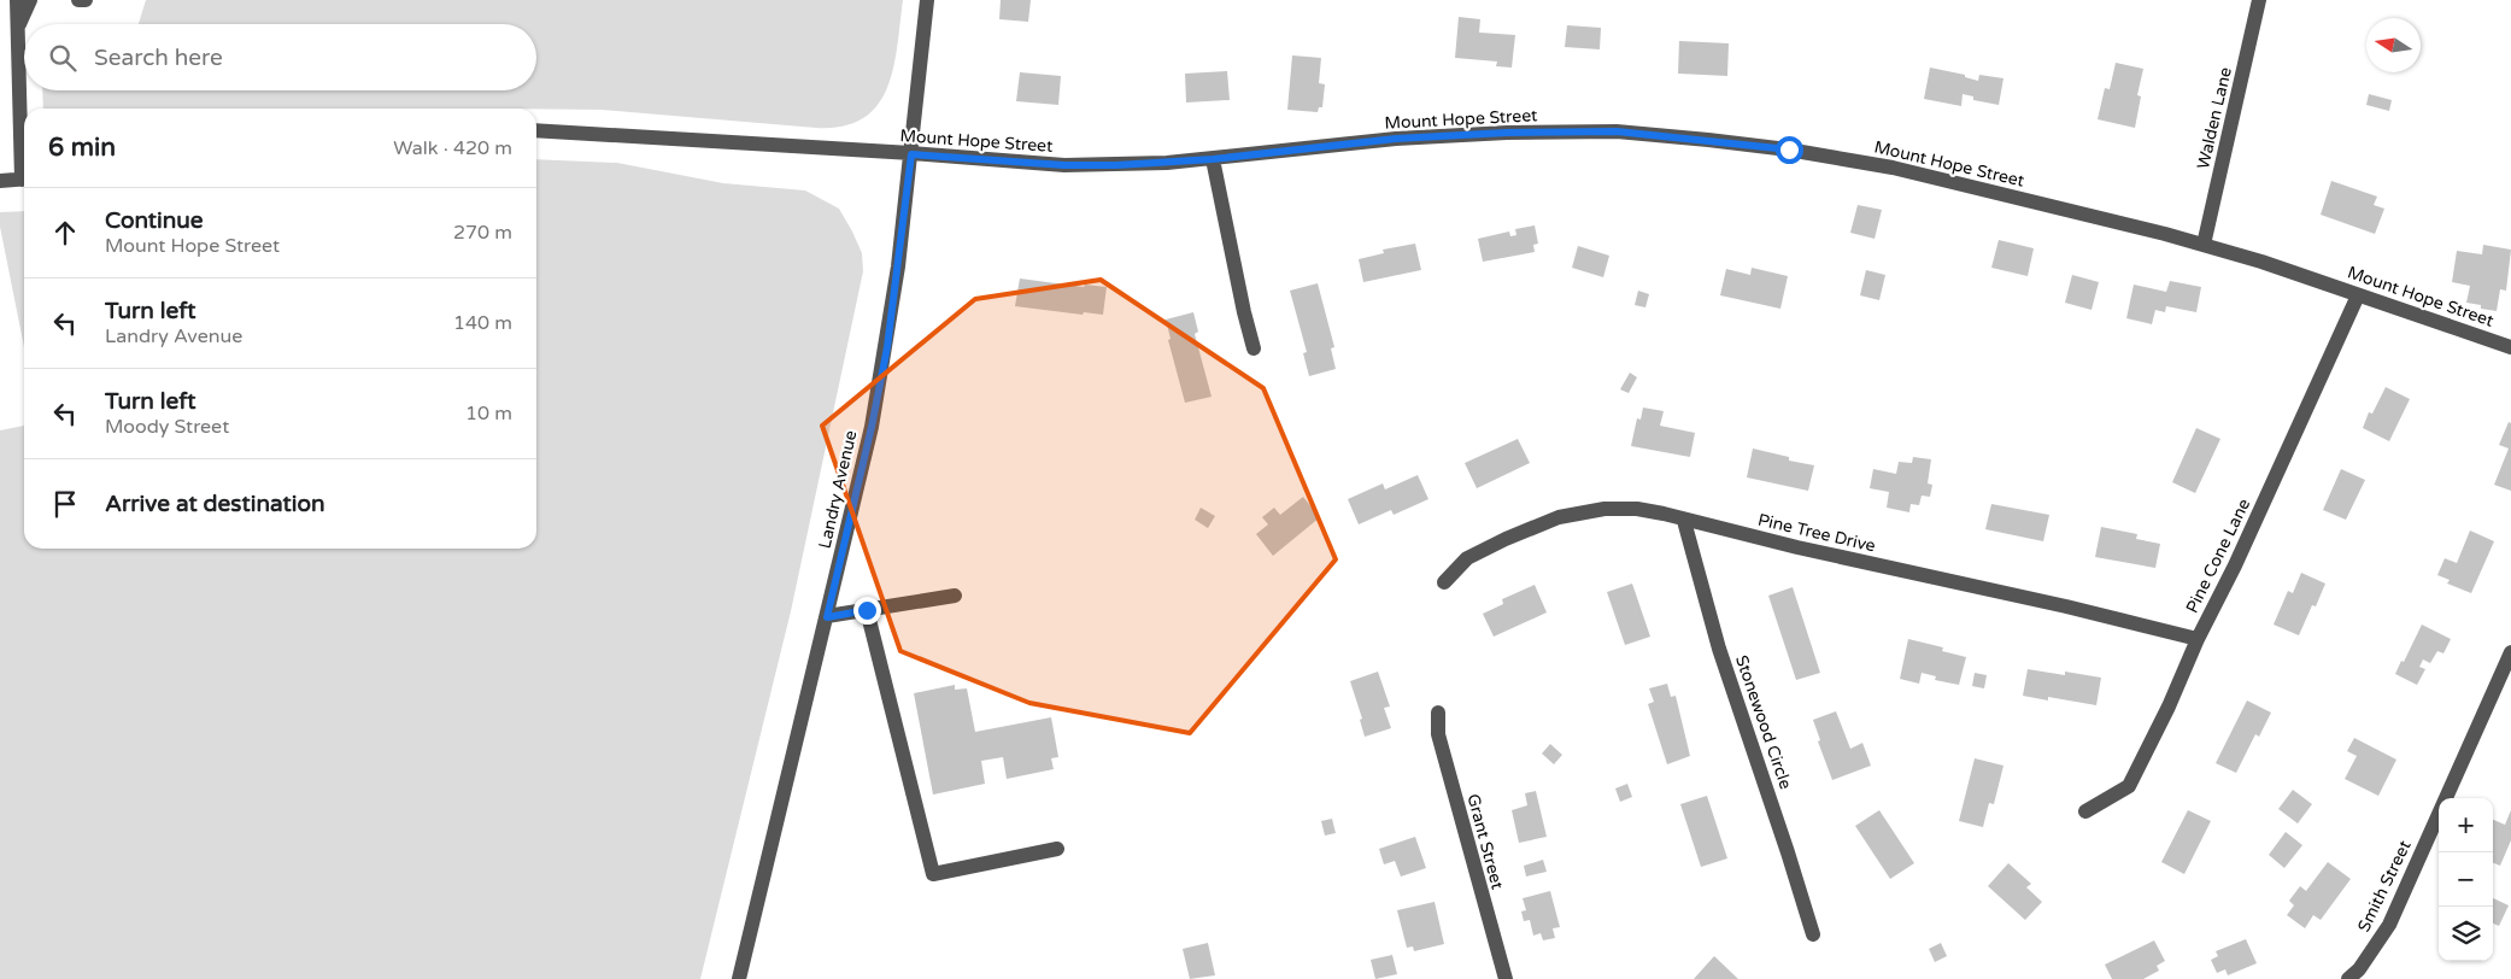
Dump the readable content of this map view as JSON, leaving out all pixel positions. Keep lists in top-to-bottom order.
{
  "streets": {
    "street": [
      "Walden Lane",
      "Mount Hope Street",
      "Landry Avenue",
      "Pine Tree Drive",
      "Pine Cone Lane",
      "Stonewood Circle",
      "Grant Street",
      "Smith Street"
    ]
  },
  "crossings": [
    ["Walden Lane", "Mount Hope Street"],
    ["Mount Hope Street", "Landry Avenue"],
    ["Mount Hope Street", "Pine Cone Lane"],
    ["Pine Tree Drive", "Pine Cone Lane"],
    ["Pine Tree Drive", "Stonewood Circle"]
  ],
  "north": "left",
  "page": {
    "search": "Search here",
    "heading": ["6 min", "Walk · 420 m"],
    "list": [
      ["Continue", "Mount Hope Street", "270 m"],
      ["Turn left", "Landry Avenue", "140 m"],
      ["Turn left", "Moody Street", "10 m"],
      "Arrive at destination"
    ],
    "map_buttons": ["+", "−"]
  }
}
